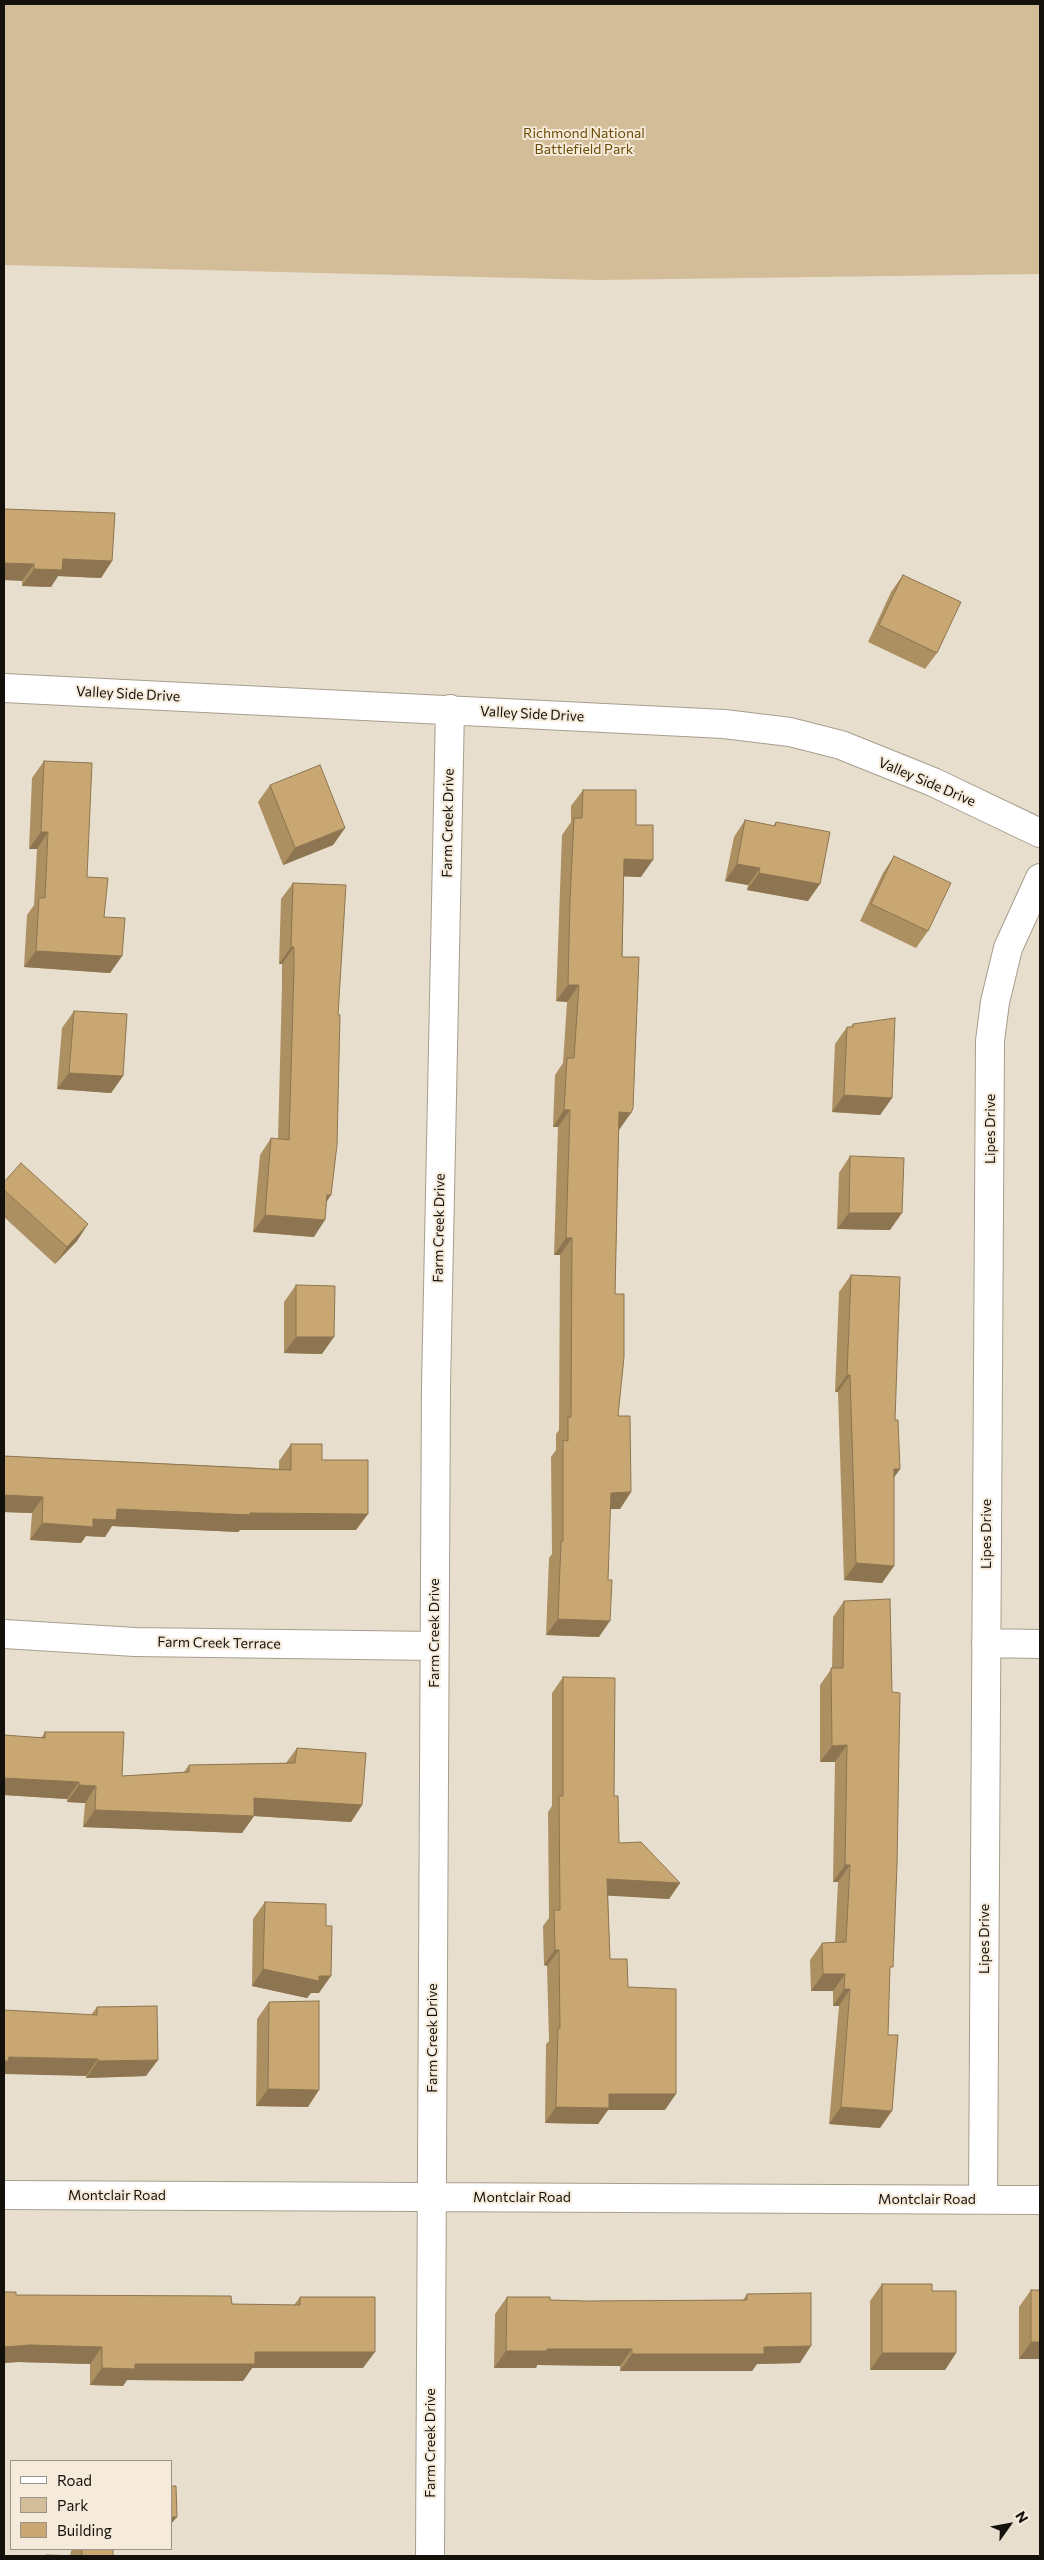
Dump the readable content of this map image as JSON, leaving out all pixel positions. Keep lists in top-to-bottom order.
{
  "streets": {
    "street": [
      "Valley Side Drive",
      "Farm Creek Drive",
      "Lipes Drive",
      "Farm Creek Terrace",
      "Montclair Road"
    ]
  },
  "crossings": [
    ["Valley Side Drive", "Farm Creek Drive"],
    ["Farm Creek Drive", "Farm Creek Terrace"],
    ["Farm Creek Drive", "Montclair Road"],
    ["Lipes Drive", "Montclair Road"]
  ],
  "parks": ["Richmond National Battlefield Park"],
  "legend": ["Road", "Park", "Building"],
  "north": "top right"
}
